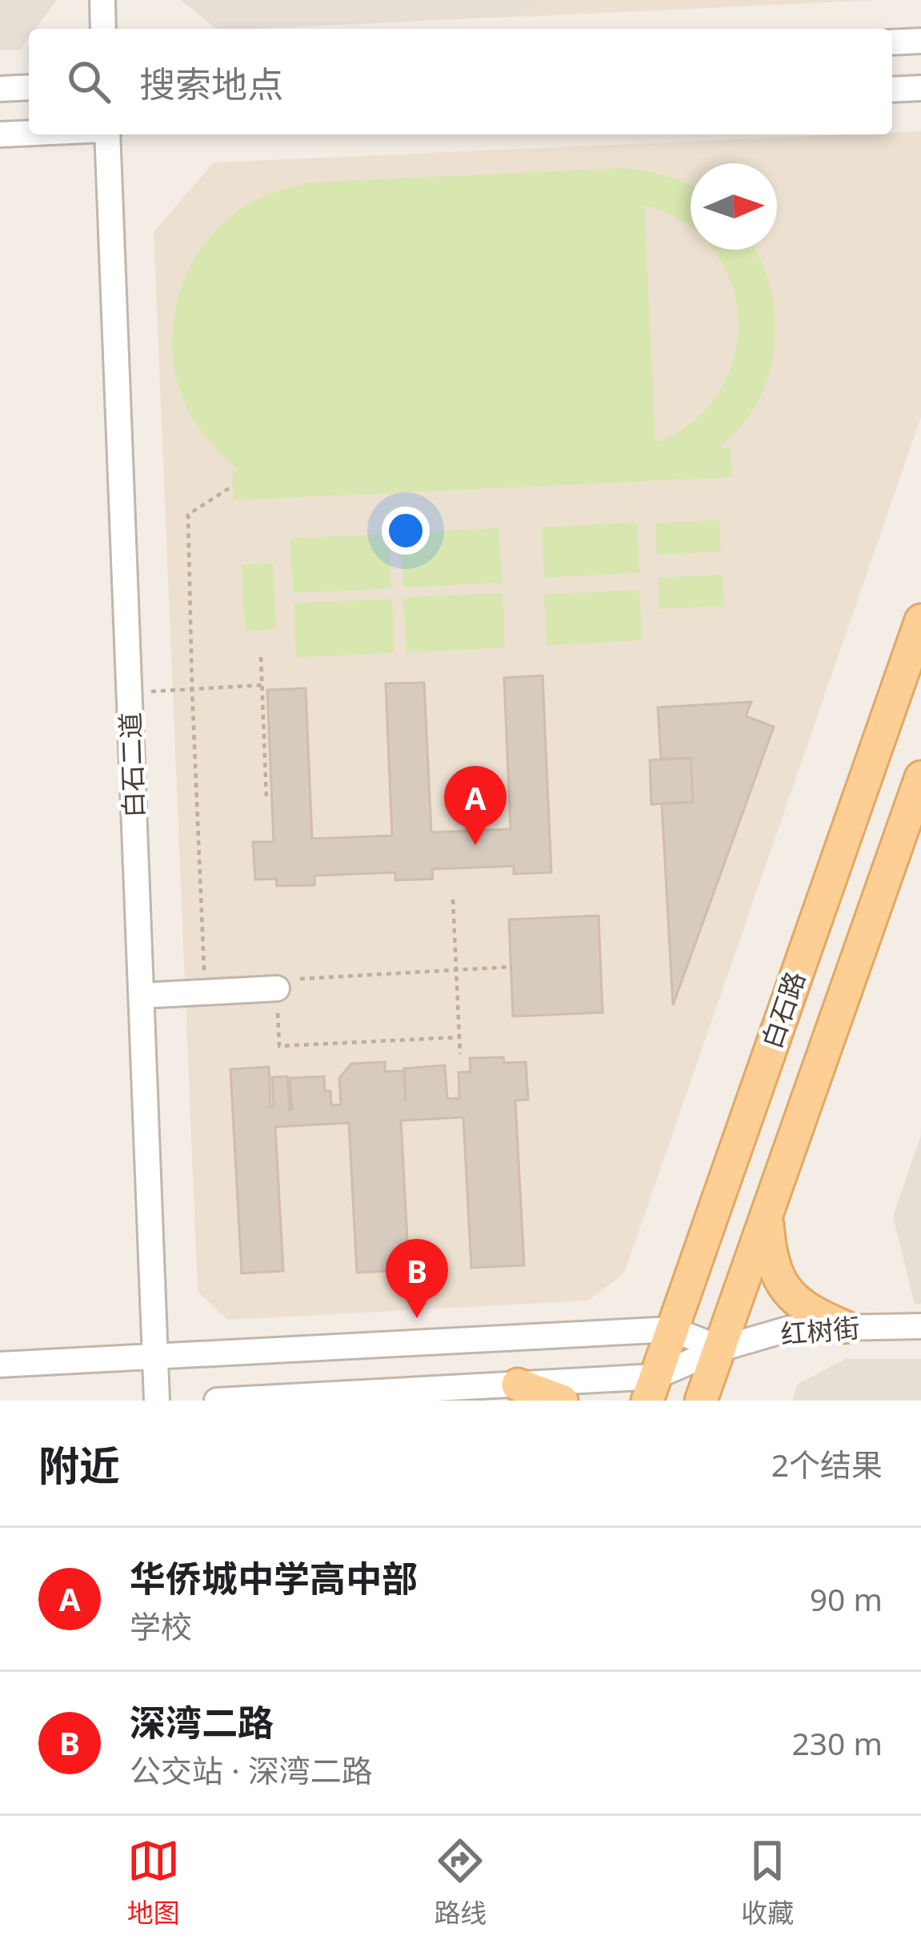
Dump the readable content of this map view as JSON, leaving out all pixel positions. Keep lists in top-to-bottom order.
{
  "streets": {
    "main road": ["白石路"],
    "street": ["白石二道", "红树街"]
  },
  "crossings": [
    ["白石路", "红树街"]
  ],
  "north": "right",
  "page": {
    "search": "搜索地点",
    "pins": ["A", "B"],
    "heading": ["附近", "2个结果"],
    "list": [
      {
        "mark": "A",
        "name": "华侨城中学高中部",
        "note": "学校",
        "value": "90 m"
      },
      {
        "mark": "B",
        "name": "深湾二路",
        "note": "公交站 · 深湾二路",
        "value": "230 m"
      }
    ],
    "nav": ["地图", "路线", "收藏"]
  }
}
